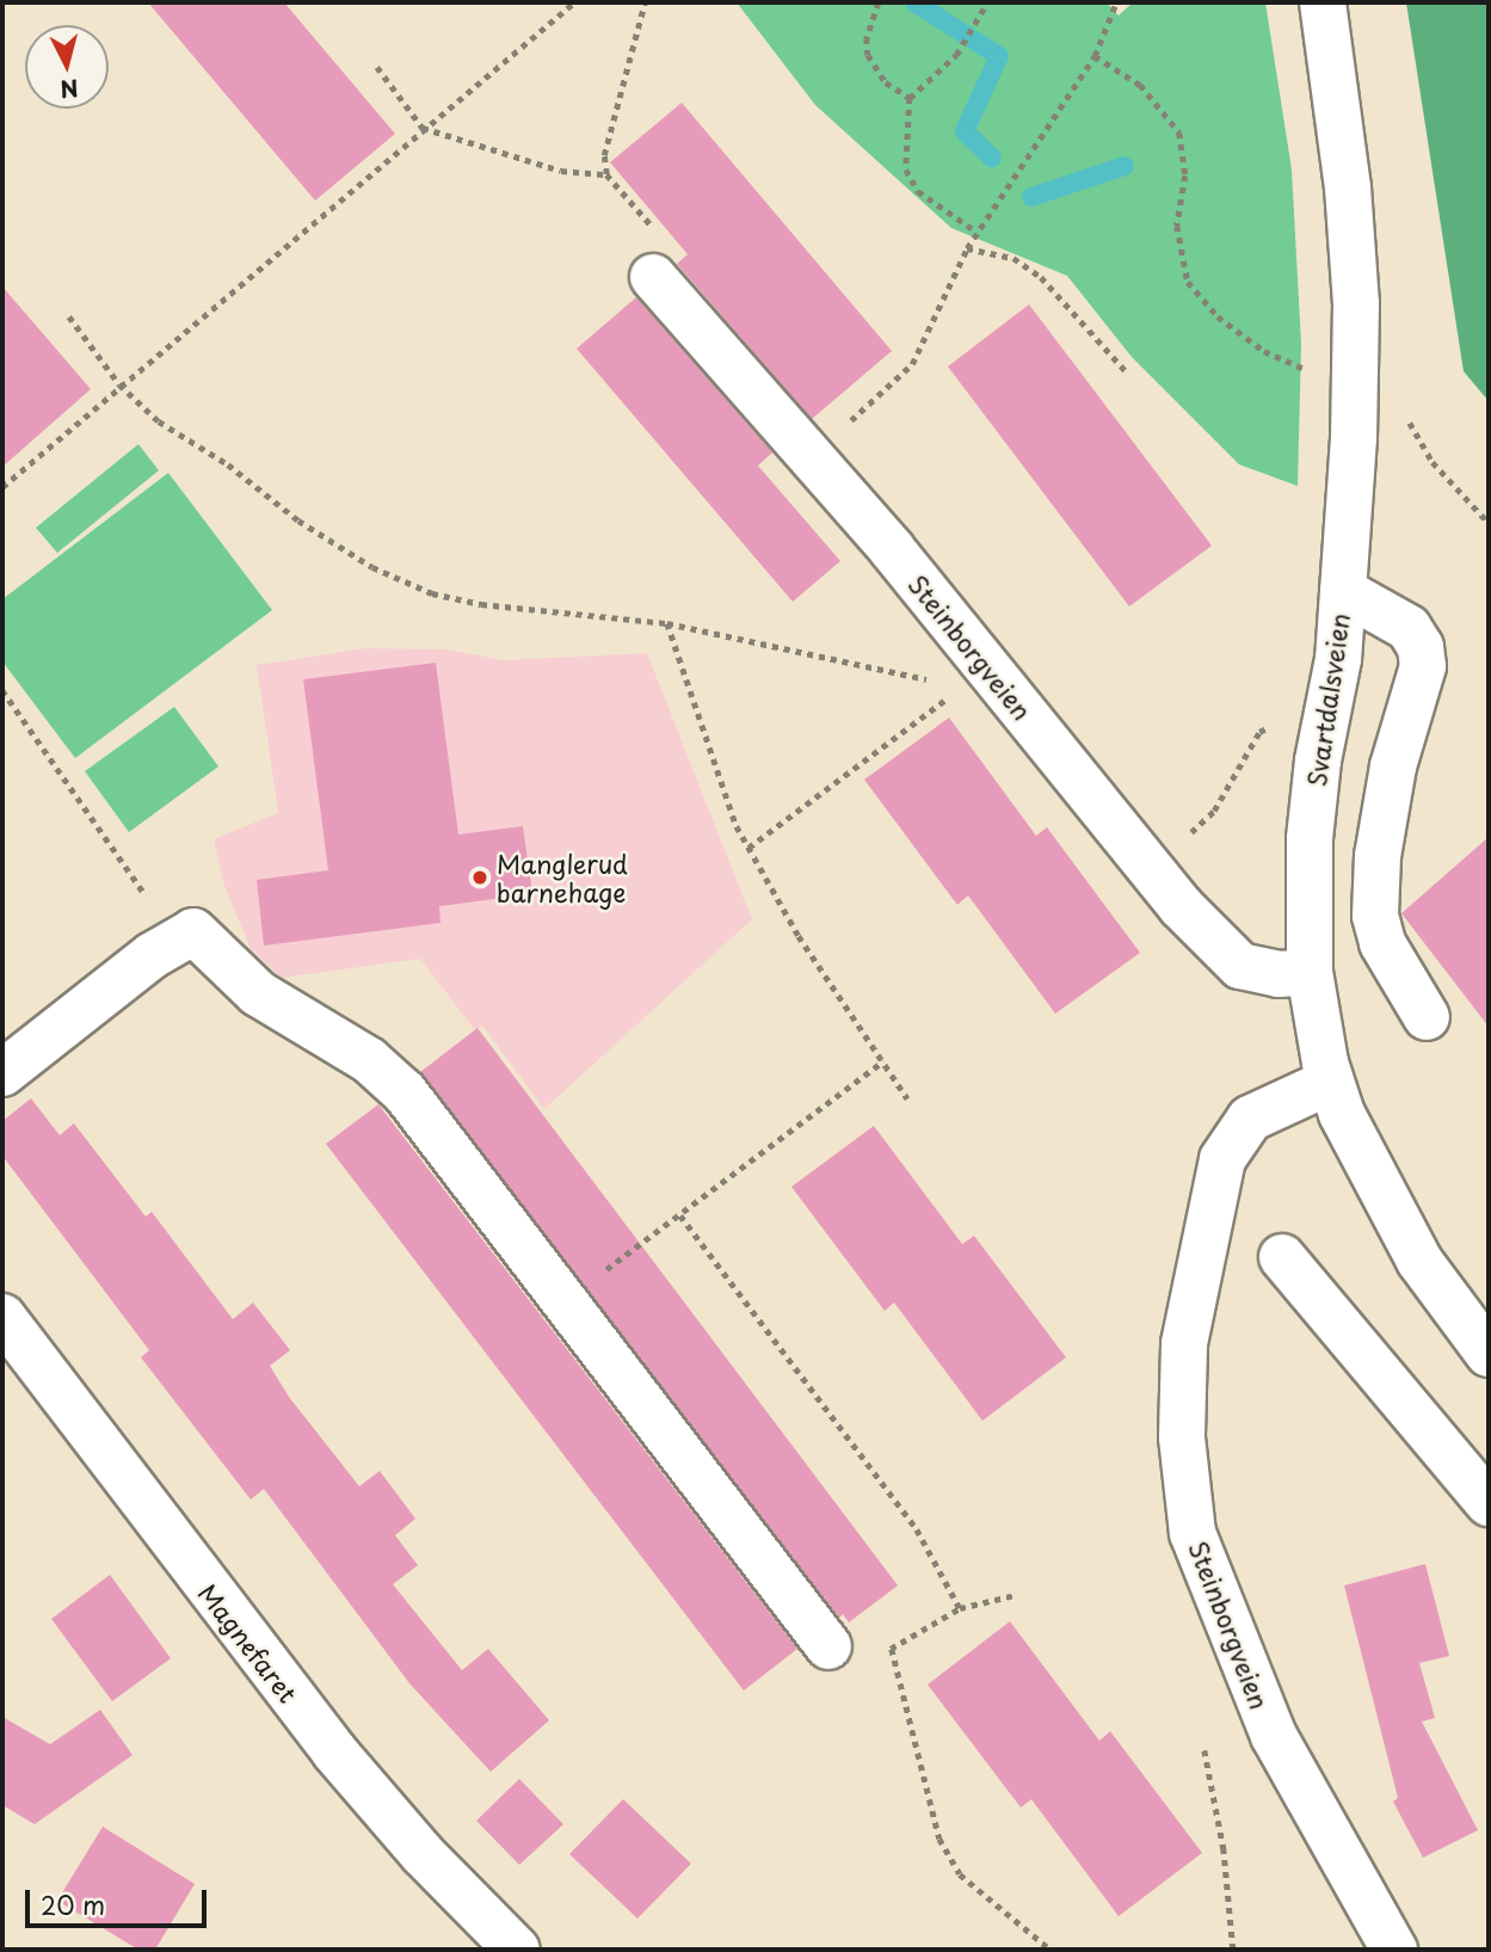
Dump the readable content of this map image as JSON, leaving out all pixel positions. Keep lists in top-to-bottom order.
{
  "streets": {
    "street": ["Steinborgveien", "Svartdalsveien", "Magnefaret"]
  },
  "crossings": [
    ["Steinborgveien", "Svartdalsveien"]
  ],
  "places": ["Manglerud barnehage"],
  "scale_bar": "20 m",
  "north": "bottom"
}
